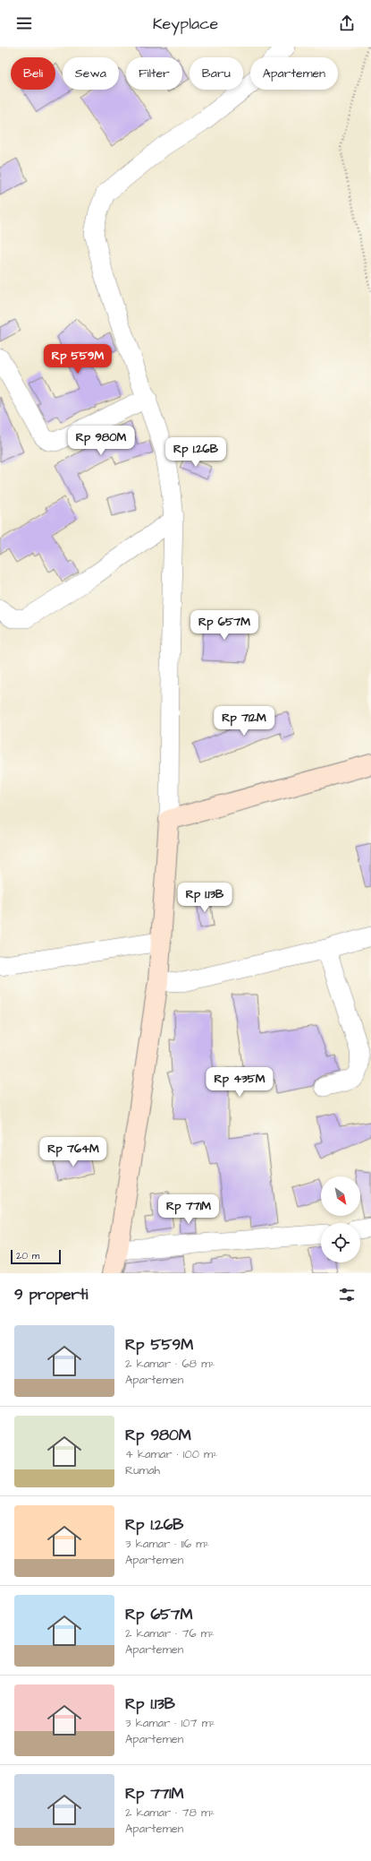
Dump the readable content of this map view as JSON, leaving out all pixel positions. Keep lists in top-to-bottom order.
{
  "scale_bar": "20 m",
  "north": "bottom right",
  "page": {
    "header": "Keyplace",
    "chip": [
      "Beli",
      "Sewa",
      "Filter",
      "Baru",
      "Apartemen"
    ],
    "price": [
      "Rp 559M",
      "Rp 980M",
      "Rp 1.26B",
      "Rp 657M",
      "Rp 712M",
      "Rp 1.13B",
      "Rp 435M",
      "Rp 764M",
      "Rp 771M"
    ],
    "scale": "20 m",
    "heading": "9 properti",
    "list": [
      {
        "name": "Rp 559M",
        "note": "2 kamar · 68 m² · Apartemen"
      },
      {
        "name": "Rp 980M",
        "note": "4 kamar · 100 m² · Rumah"
      },
      {
        "name": "Rp 1.26B",
        "note": "3 kamar · 116 m² · Apartemen"
      },
      {
        "name": "Rp 657M",
        "note": "2 kamar · 76 m² · Apartemen"
      },
      {
        "name": "Rp 1.13B",
        "note": "3 kamar · 107 m² · Apartemen"
      },
      {
        "name": "Rp 771M",
        "note": "2 kamar · 78 m² · Apartemen"
      }
    ]
  }
}
